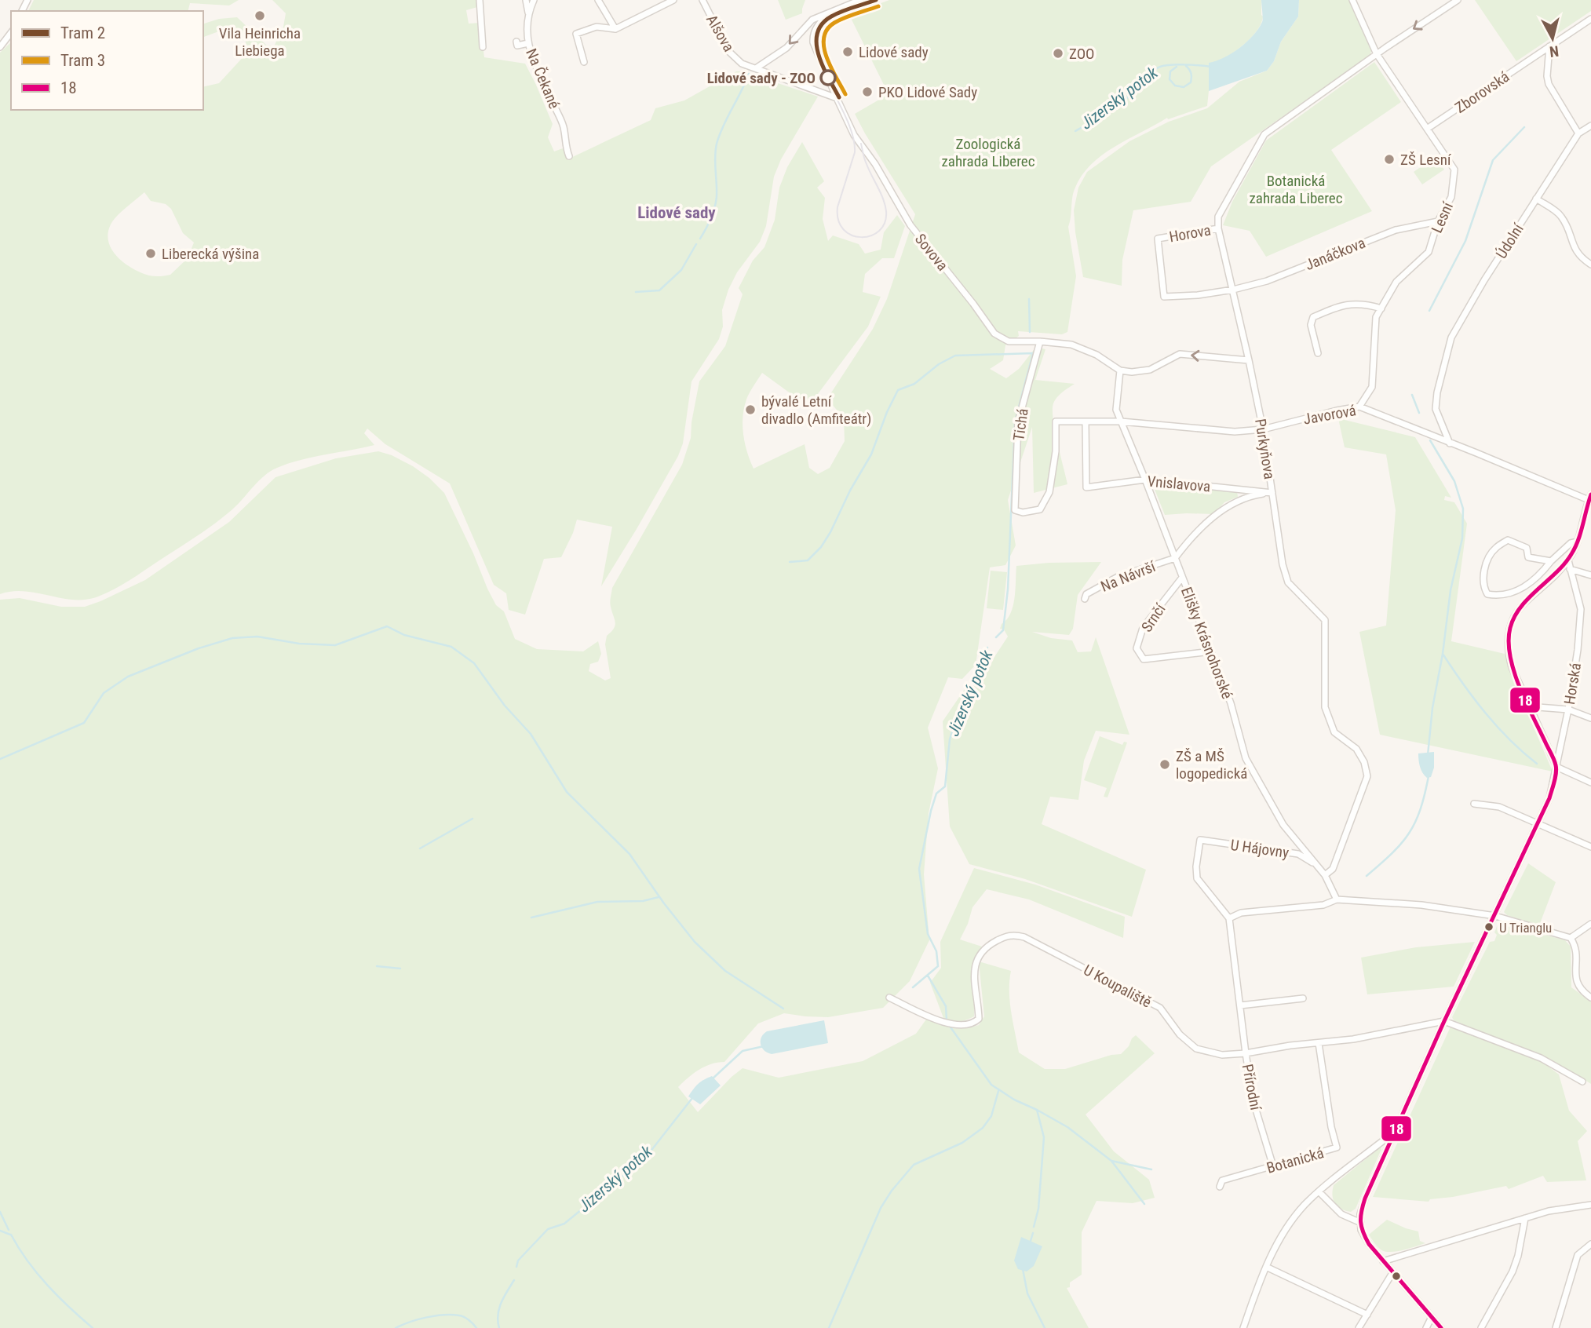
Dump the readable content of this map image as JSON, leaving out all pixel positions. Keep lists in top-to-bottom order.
{
  "streets": {
    "street": [
      "Alšova",
      "Na Čekané",
      "Zborovská",
      "Lesní",
      "Horova",
      "Údolní",
      "Sovova",
      "Janáčkova",
      "Javorová",
      "Tichá",
      "Purkyňova",
      "Vnislavova",
      "Na Návrší",
      "Srnčí",
      "Elišky Krásnohorské",
      "Horská",
      "U Hájovny",
      "U Koupaliště",
      "Přírodní",
      "Botanická"
    ]
  },
  "crossings": [
    ["Zborovská", "Lesní"],
    ["Lesní", "Janáčkova"],
    ["Lesní", "Javorová"],
    ["Horova", "Janáčkova"],
    ["Horova", "Purkyňova"],
    ["Údolní", "Javorová"],
    ["Sovova", "Tichá"],
    ["Sovova", "Elišky Krásnohorské"],
    ["Janáčkova", "Purkyňova"],
    ["Javorová", "Tichá"],
    ["Javorová", "Purkyňova"],
    ["Javorová", "Vnislavova"],
    ["Javorová", "Elišky Krásnohorské"],
    ["Purkyňova", "Vnislavova"],
    ["Purkyňova", "Elišky Krásnohorské"],
    ["Vnislavova", "Elišky Krásnohorské"],
    ["Na Návrší", "Elišky Krásnohorské"],
    ["Srnčí", "Elišky Krásnohorské"],
    ["Elišky Krásnohorské", "U Hájovny"],
    ["Horská", "U Koupaliště"],
    ["U Hájovny", "Přírodní"],
    ["U Koupaliště", "Přírodní"],
    ["U Koupaliště", "Botanická"],
    ["Přírodní", "Botanická"]
  ],
  "districts": ["Lidové sady"],
  "water": ["Jizerský potok"],
  "parks": ["Zoologická zahrada Liberec", "Botanická zahrada Liberec"],
  "places": [
    "Vila Heinricha Liebiega",
    "Lidové sady",
    "ZOO",
    "Lidové sady - ZOO",
    "PKO Lidové Sady",
    "ZŠ Lesní",
    "Liberecká výšina",
    "bývalé Letní divadlo (Amfiteátr)",
    "ZŠ a MŠ logopedická",
    "U Trianglu"
  ],
  "lines": ["tram line 2", "tram line 3", "transit line 18"],
  "legend": ["Tram 2", "Tram 3", "18"],
  "north": "bottom"
}
